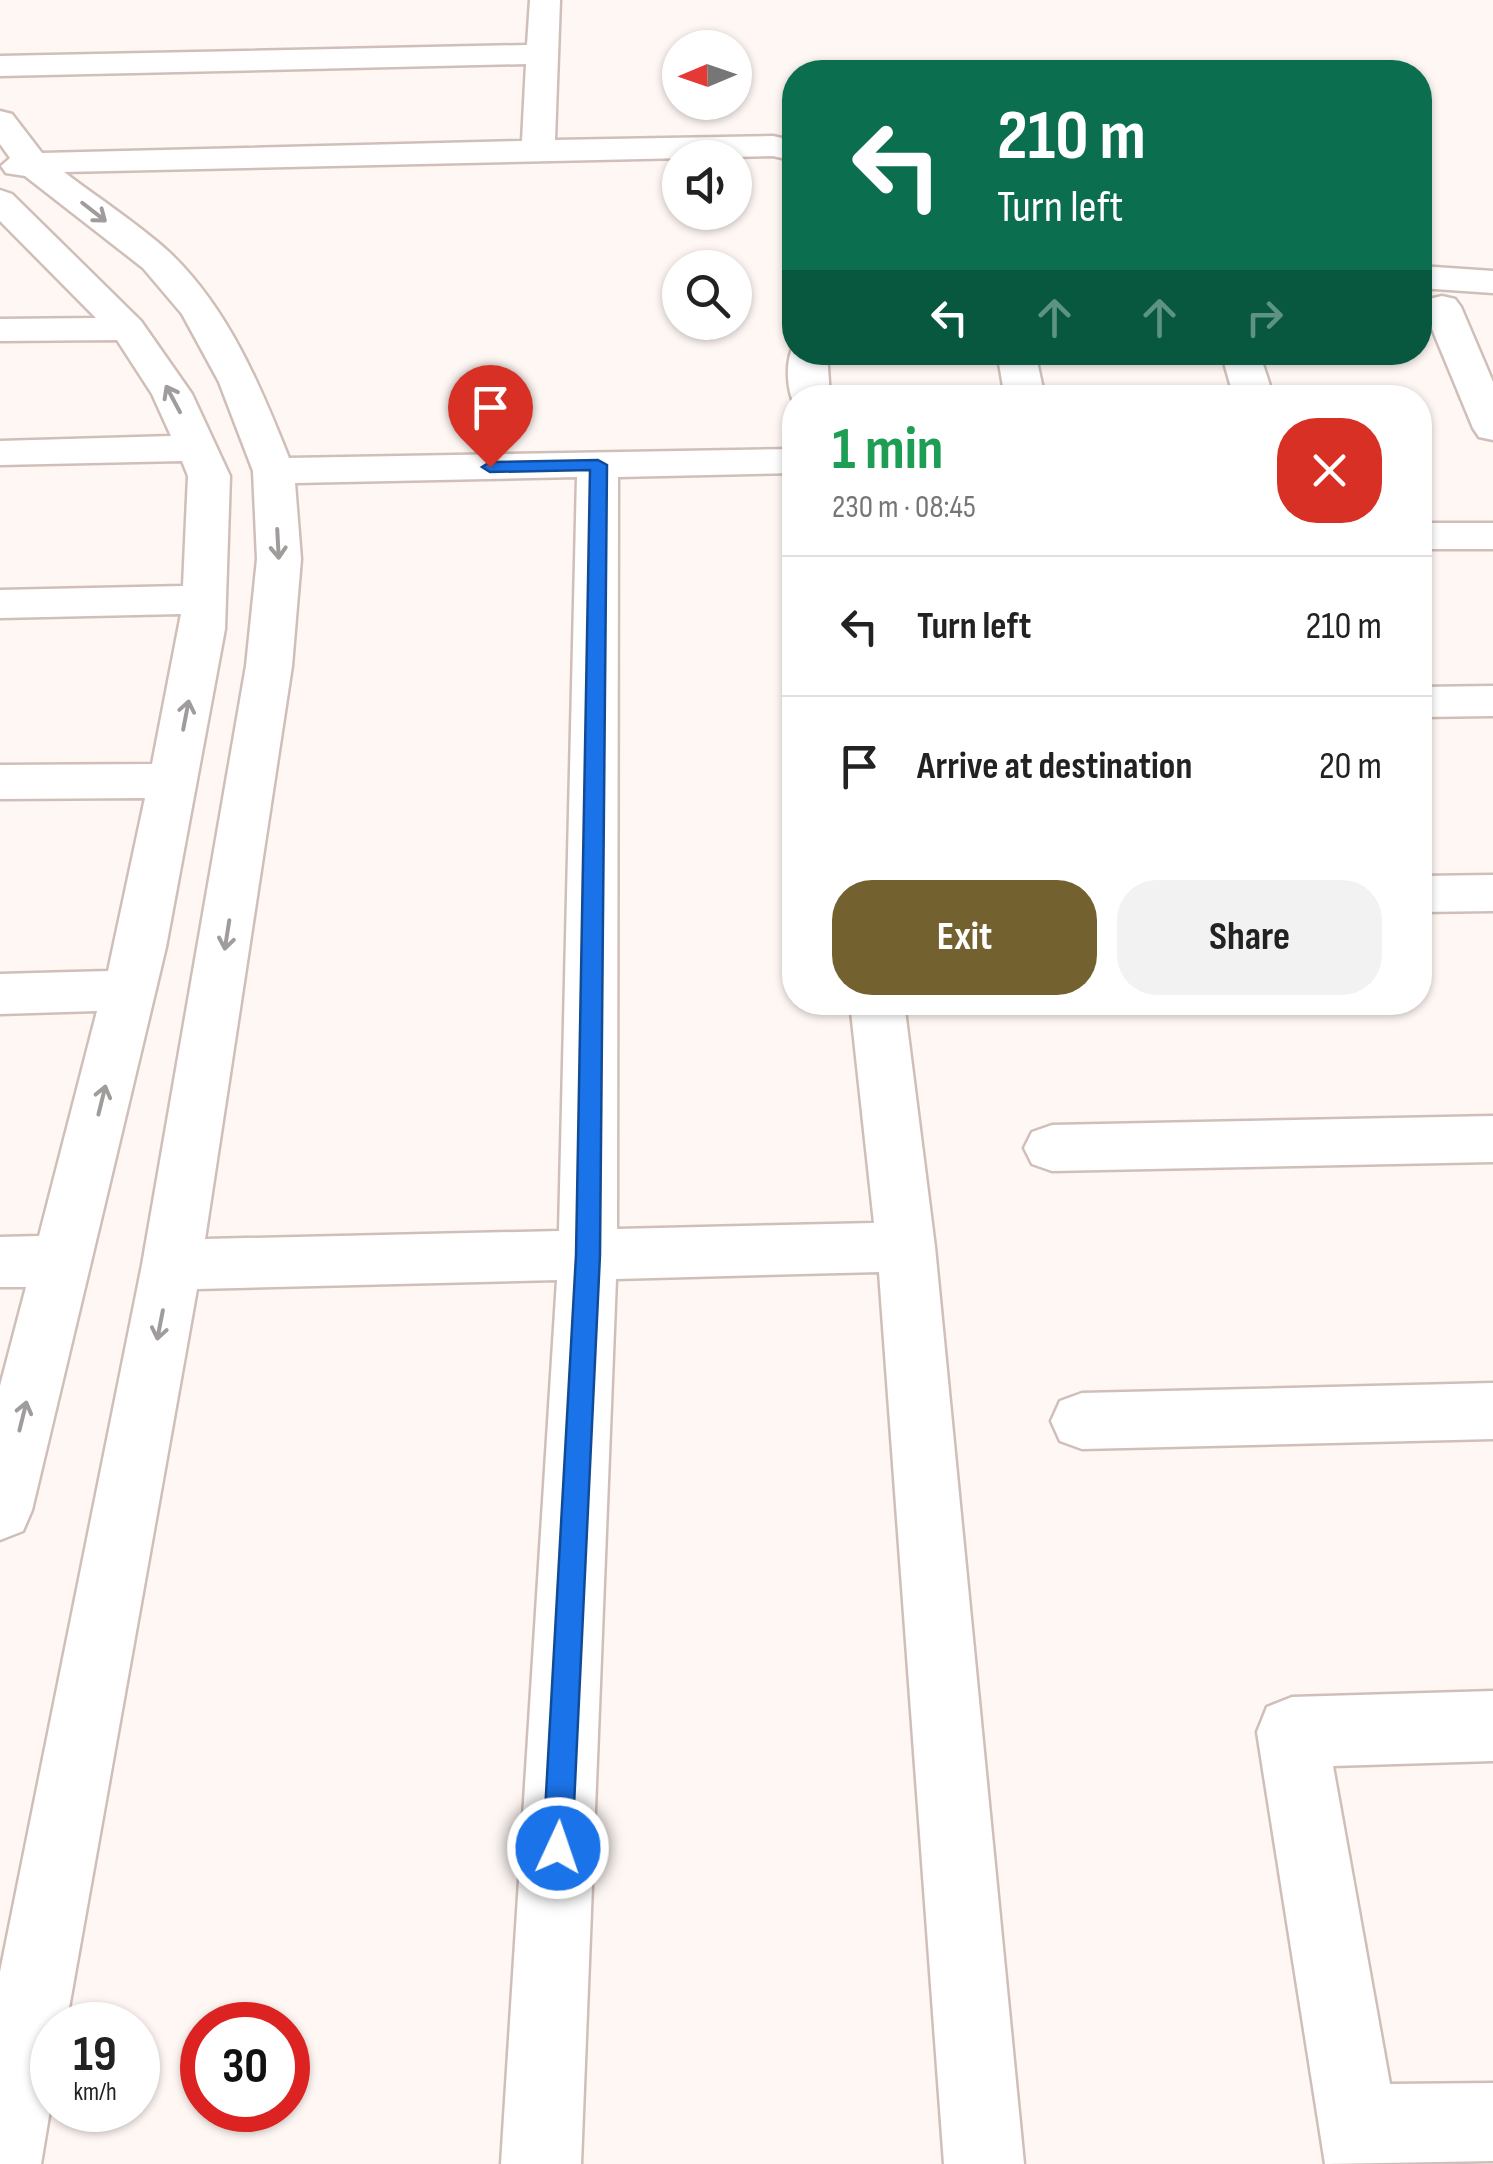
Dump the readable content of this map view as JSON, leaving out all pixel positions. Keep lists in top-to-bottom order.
{
  "north": "left",
  "page": {
    "turn": ["210 m", "Turn left"],
    "heading": ["1 min", "230 m · 08:45"],
    "list": [
      {
        "name": "Turn left",
        "value": "210 m"
      },
      {
        "name": "Arrive at destination",
        "value": "20 m"
      }
    ],
    "buttons": ["Exit", "Share"],
    "speed": "19 km/h",
    "limit": "30"
  }
}
